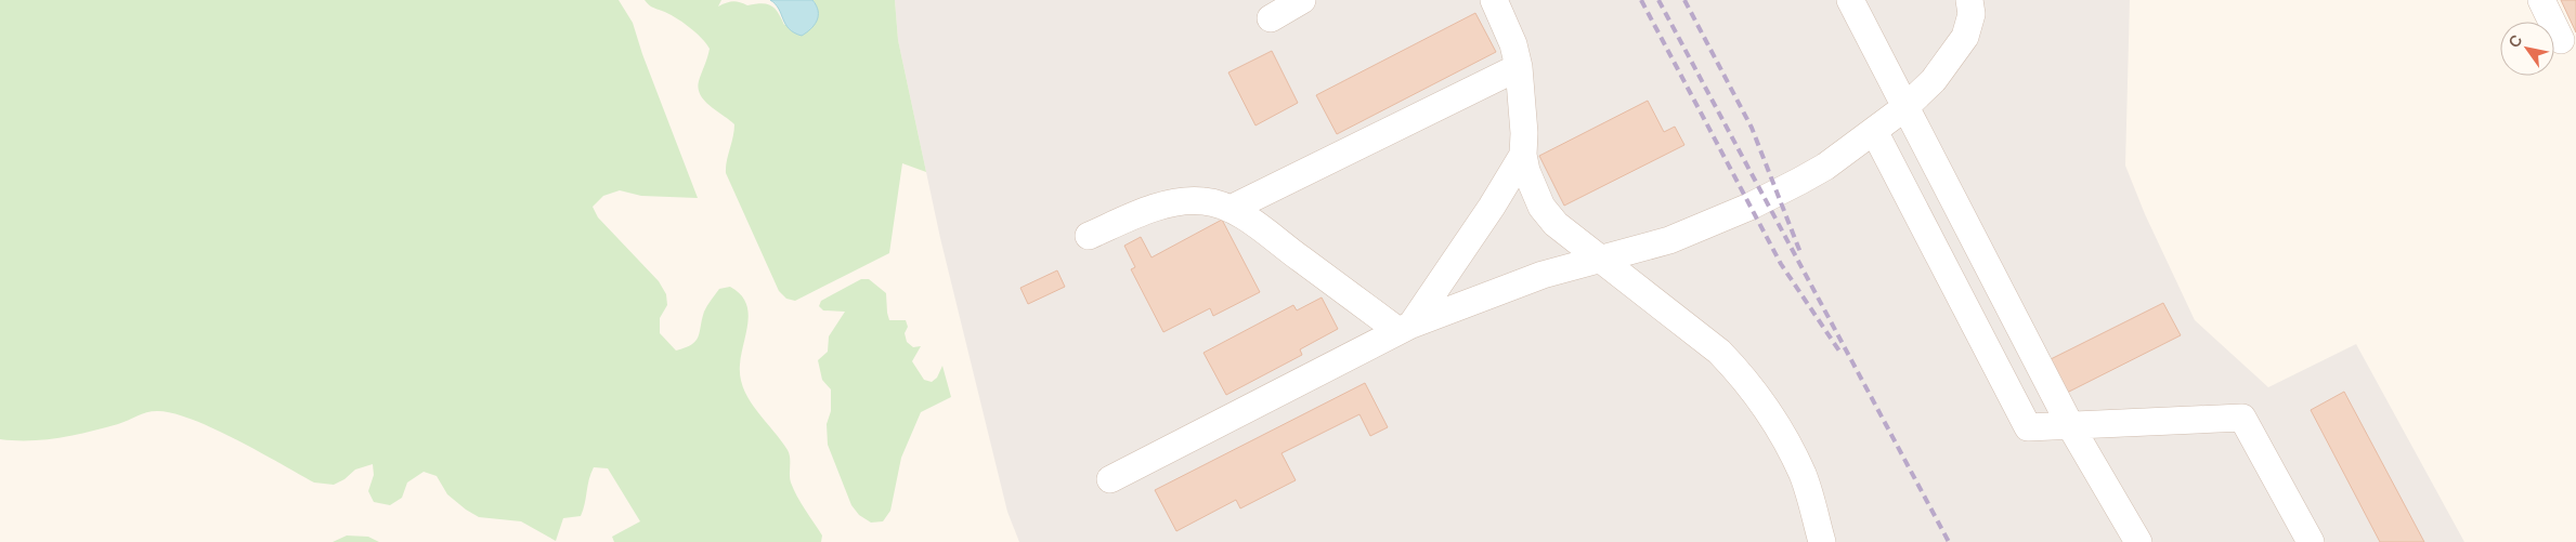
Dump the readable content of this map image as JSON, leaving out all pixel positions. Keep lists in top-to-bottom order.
{
  "north": "top left"
}
